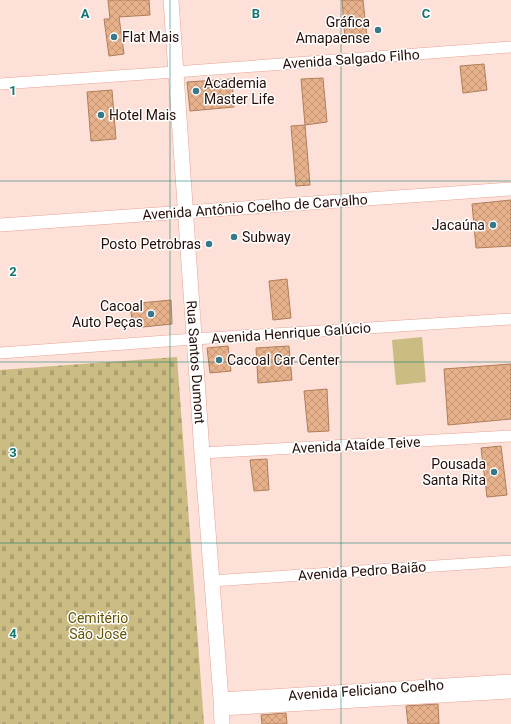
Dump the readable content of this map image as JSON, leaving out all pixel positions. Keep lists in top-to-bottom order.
{
  "streets": {
    "main road": ["Rua Santos Dumont"],
    "street": [
      "Avenida Salgado Filho",
      "Avenida Antônio Coelho de Carvalho",
      "Avenida Henrique Galúcio",
      "Avenida Ataíde Teive",
      "Avenida Pedro Baião",
      "Avenida Feliciano Coelho"
    ]
  },
  "crossings": [
    ["Avenida Salgado Filho", "Rua Santos Dumont"],
    ["Avenida Antônio Coelho de Carvalho", "Rua Santos Dumont"],
    ["Avenida Henrique Galúcio", "Rua Santos Dumont"],
    ["Rua Santos Dumont", "Avenida Ataíde Teive"],
    ["Rua Santos Dumont", "Avenida Pedro Baião"],
    ["Rua Santos Dumont", "Avenida Feliciano Coelho"]
  ],
  "parks": ["Cemitério São José"],
  "places": [
    "Gráfica Amapaense",
    "Flat Mais",
    "Academia Master Life",
    "Hotel Mais",
    "Jacaúna",
    "Subway",
    "Posto Petrobras",
    "Cacoal Auto Peças",
    "Cacoal Car Center",
    "Pousada Santa Rita"
  ],
  "grid": {
    "columns": ["A", "B", "C"],
    "rows": [
      "1",
      "2",
      "3",
      "4"
    ]
  }
}
